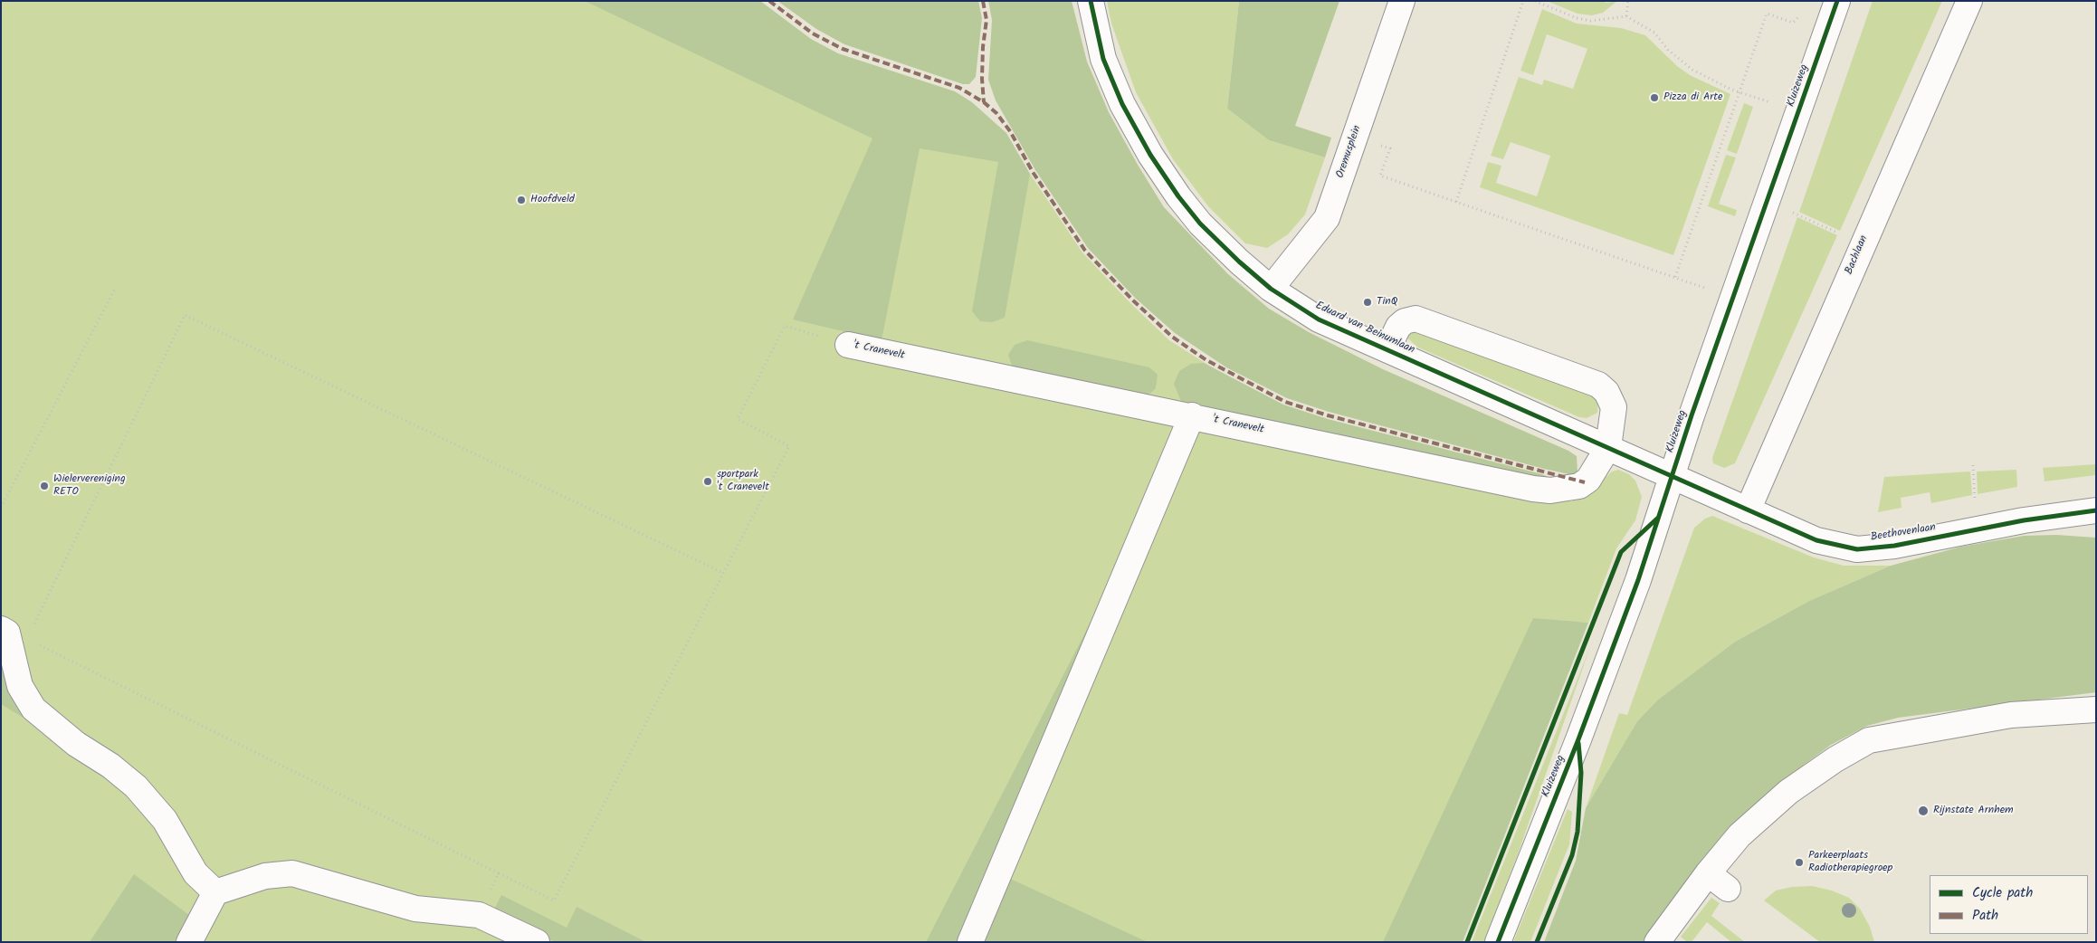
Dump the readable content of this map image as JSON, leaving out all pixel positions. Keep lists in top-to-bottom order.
{
  "streets": {
    "street": [
      "Kluizeweg",
      "Oremusplein",
      "Bachlaan",
      "Eduard van Beinumlaan",
      "'t Cranevelt",
      "Beethovenlaan"
    ]
  },
  "crossings": [
    ["Kluizeweg", "Eduard van Beinumlaan"],
    ["Kluizeweg", "Beethovenlaan"],
    ["Oremusplein", "Eduard van Beinumlaan"],
    ["Bachlaan", "Beethovenlaan"],
    ["Eduard van Beinumlaan", "'t Cranevelt"],
    ["Eduard van Beinumlaan", "Beethovenlaan"]
  ],
  "places": [
    "Pizza di Arte",
    "Hoofdveld",
    "TinQ",
    "sportpark 't Cranevelt",
    "Wielervereniging RETO",
    "Rijnstate Arnhem",
    "Parkeerplaats Radiotherapiegroep"
  ],
  "legend": ["Cycle path", "Path"]
}
